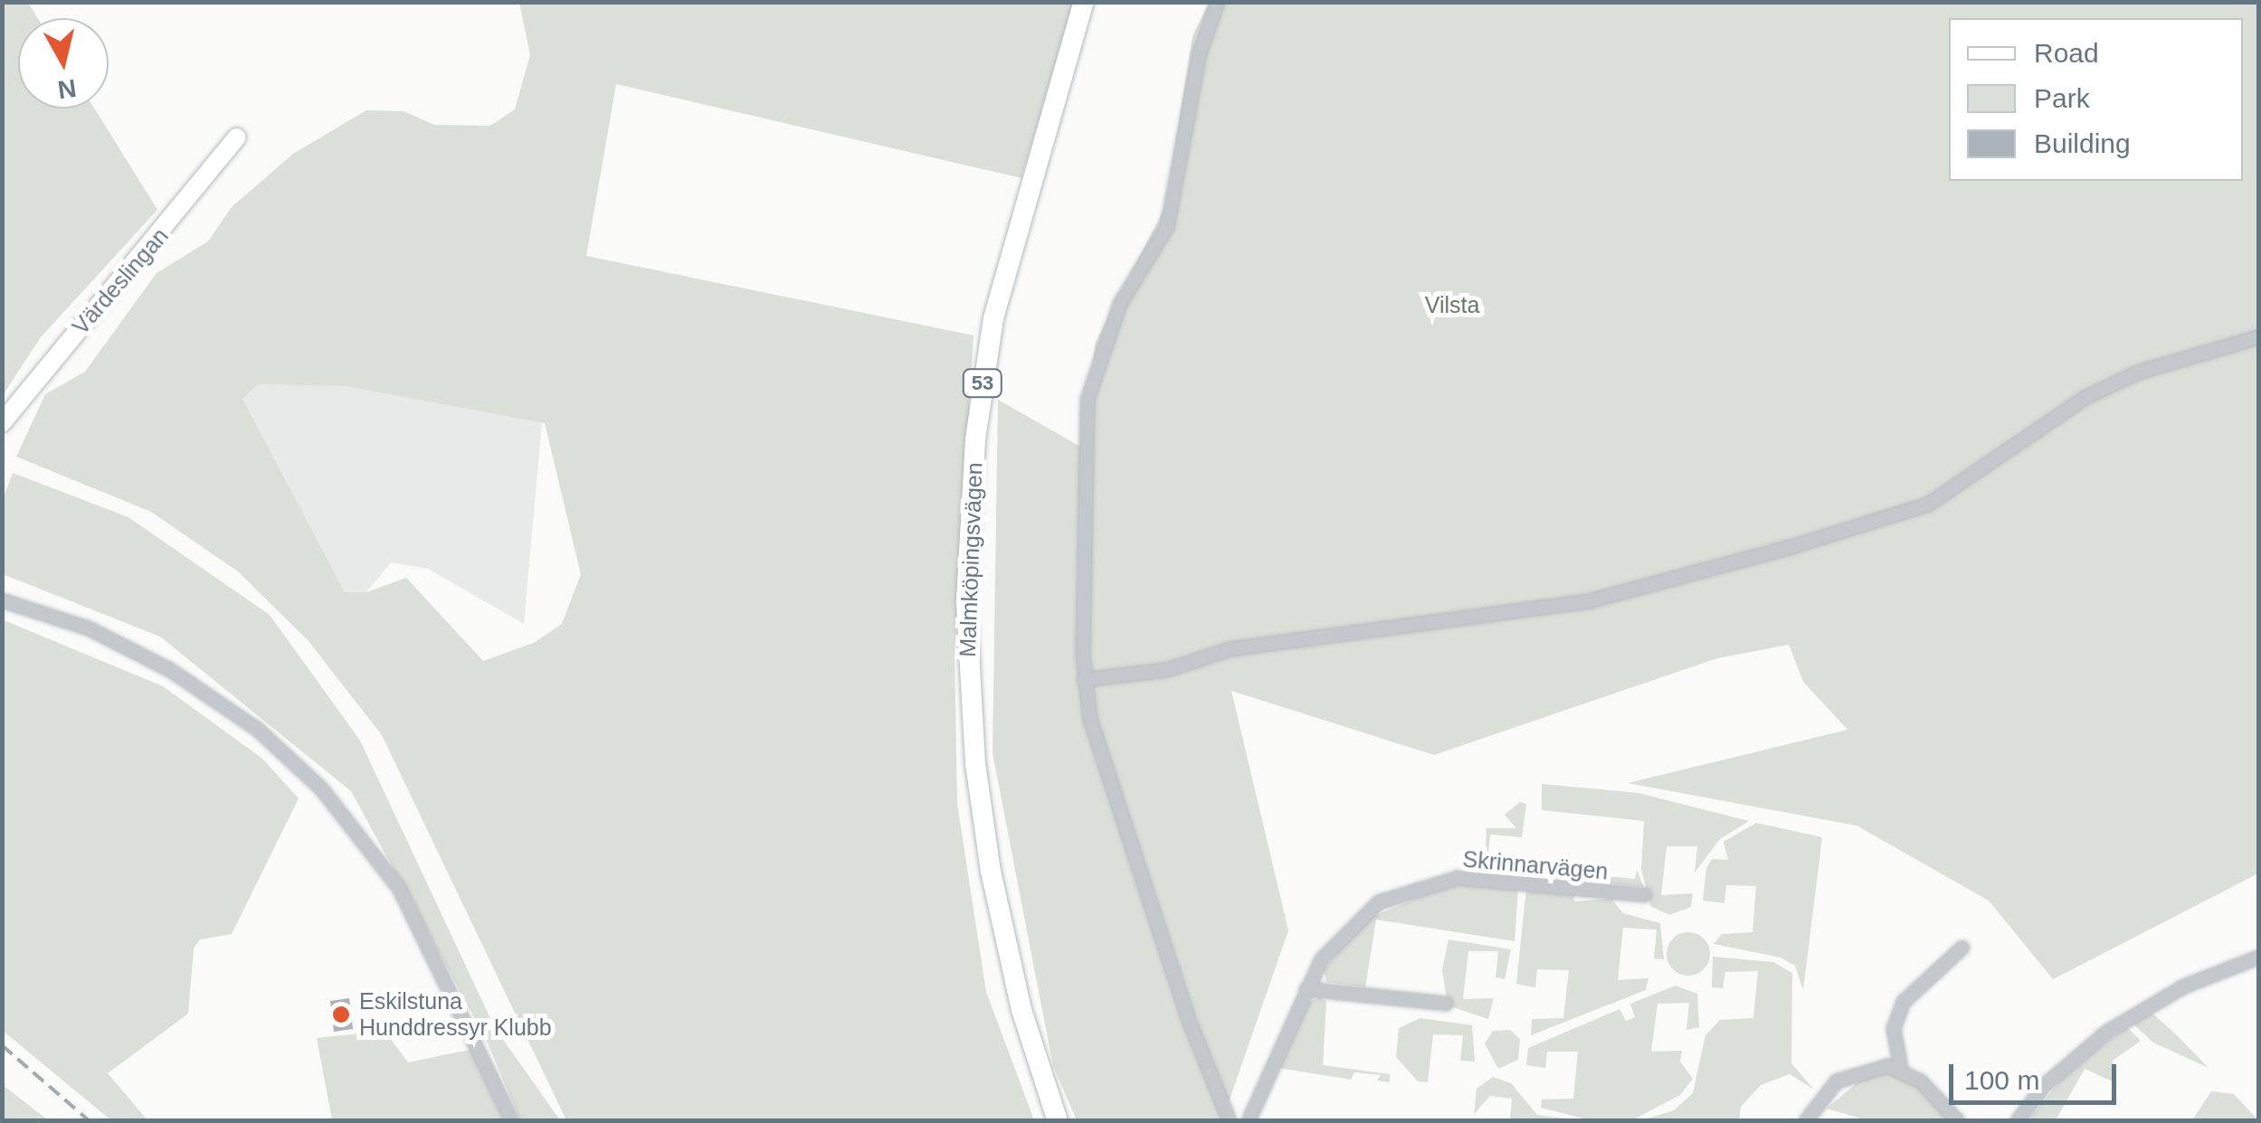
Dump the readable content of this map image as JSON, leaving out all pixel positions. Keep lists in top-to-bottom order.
{
  "streets": {
    "main road": ["53", "Malmköpingsvägen"],
    "street": ["Värdeslingan", "Skrinnarvägen"]
  },
  "parks": ["Vilsta"],
  "places": ["Eskilstuna Hunddressyr Klubb"],
  "legend": ["Road", "Park", "Building"],
  "scale_bar": "100 m",
  "north": "bottom"
}
